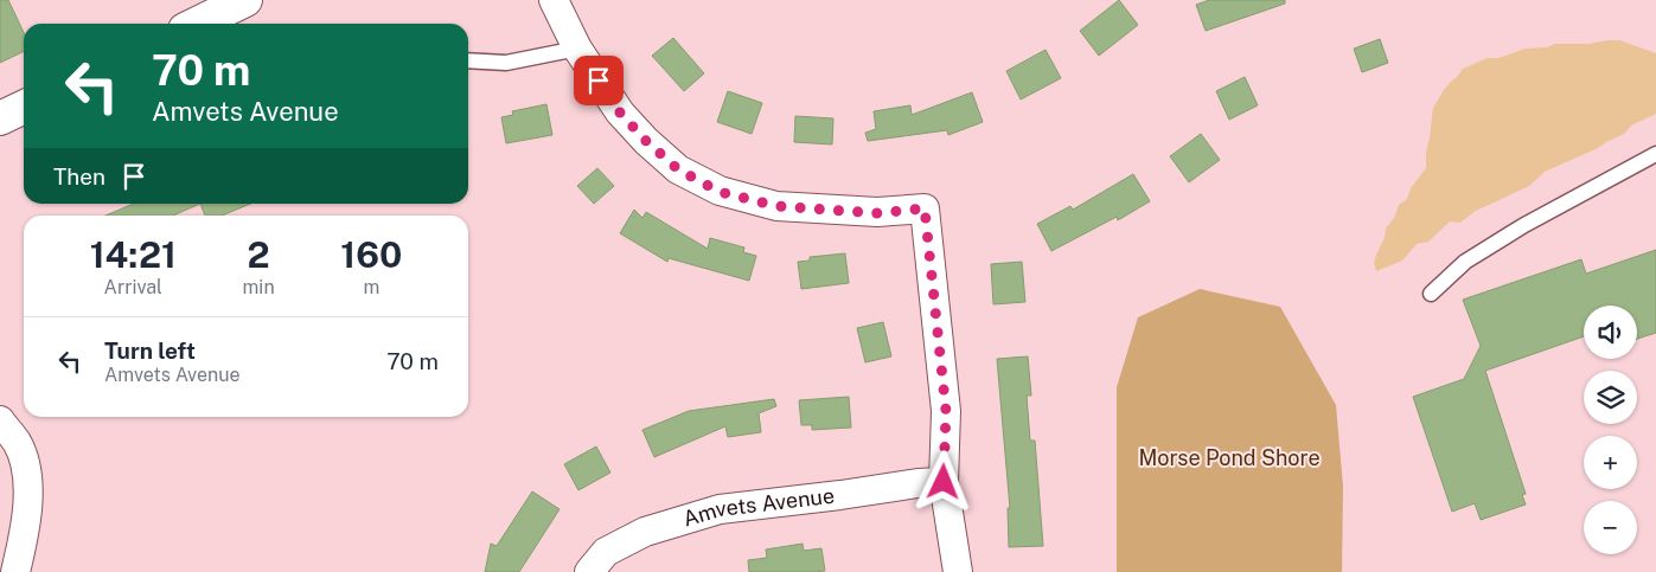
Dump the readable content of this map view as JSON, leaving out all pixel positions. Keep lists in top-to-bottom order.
{
  "streets": {
    "street": ["Amvets Avenue"]
  },
  "parks": ["Morse Pond Shore"],
  "page": {
    "turn": ["70 m", "Amvets Avenue"],
    "then": "Then",
    "eta": [
      "14:21",
      "Arrival",
      "2",
      "min",
      "160",
      "m"
    ],
    "map_buttons": ["+", "−"],
    "list": [
      {
        "name": "Turn left",
        "note": "Amvets Avenue",
        "value": "70 m"
      }
    ]
  }
}
